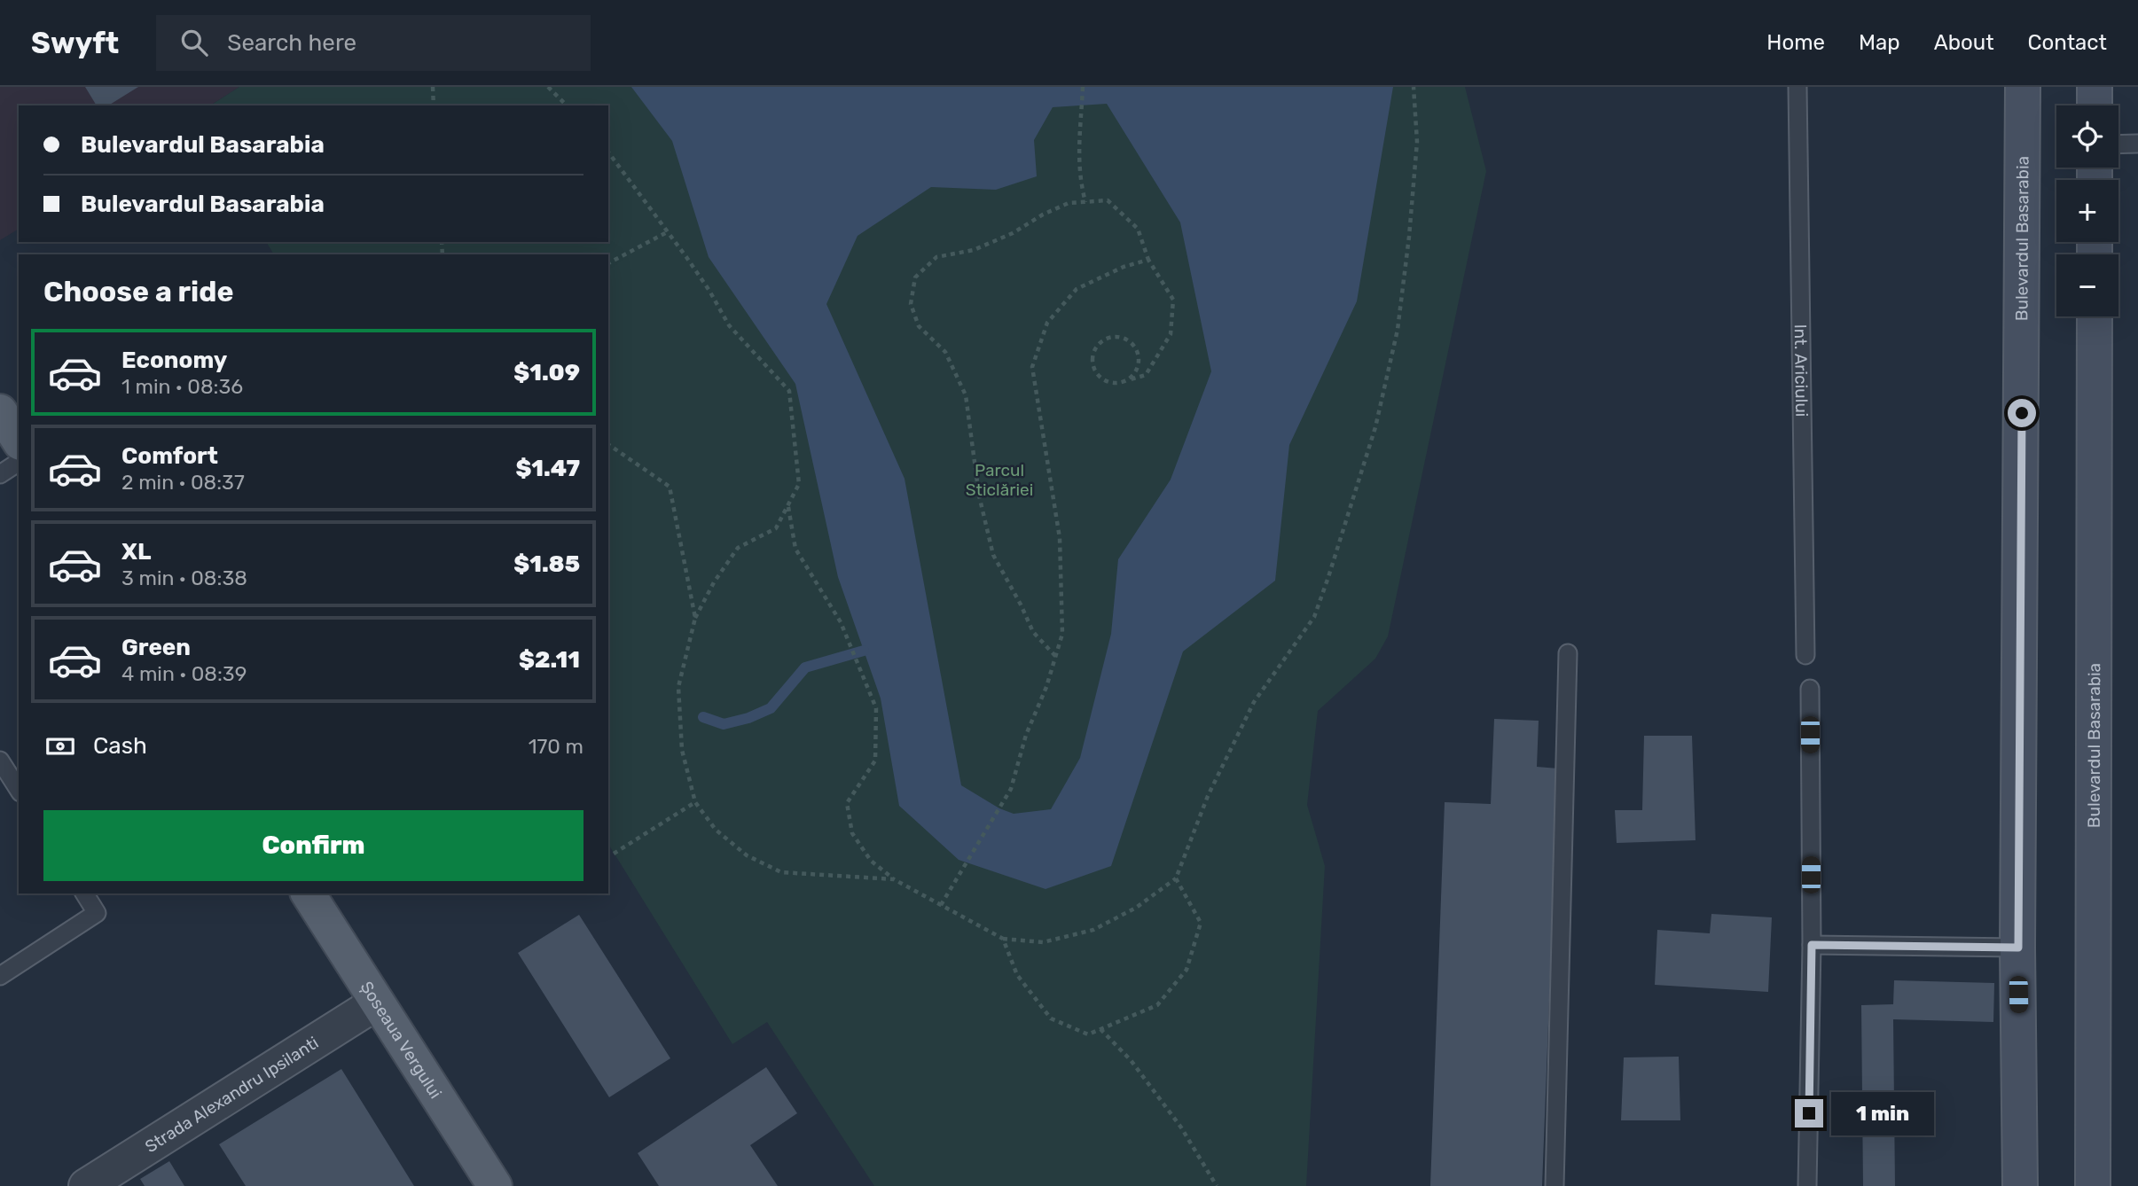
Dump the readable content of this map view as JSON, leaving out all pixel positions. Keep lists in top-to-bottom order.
{
  "streets": {
    "main road": ["Bulevardul Basarabia", "Șoseaua Vergului"],
    "street": ["Strada Alexandru Ipsilanti"],
    "lane": ["Int. Ariciului"]
  },
  "crossings": [
    ["Șoseaua Vergului", "Strada Alexandru Ipsilanti"]
  ],
  "parks": ["Parcul Sticlăriei"],
  "page": {
    "header": "Swyft",
    "search": "Search here",
    "nav": [
      "Home",
      "Map",
      "About",
      "Contact"
    ],
    "map_buttons": ["+", "−"],
    "banner": ["Bulevardul Basarabia", "Bulevardul Basarabia"],
    "heading": "Choose a ride",
    "list": [
      {
        "name": "Economy",
        "note": "1 min · 08:36",
        "value": "$1.09"
      },
      {
        "name": "Comfort",
        "note": "2 min · 08:37",
        "value": "$1.47"
      },
      {
        "name": "XL",
        "note": "3 min · 08:38",
        "value": "$1.85"
      },
      {
        "name": "Green",
        "note": "4 min · 08:39",
        "value": "$2.11"
      }
    ],
    "pay": ["Cash", "170 m"],
    "buttons": "Confirm",
    "bubble": "1 min"
  }
}
